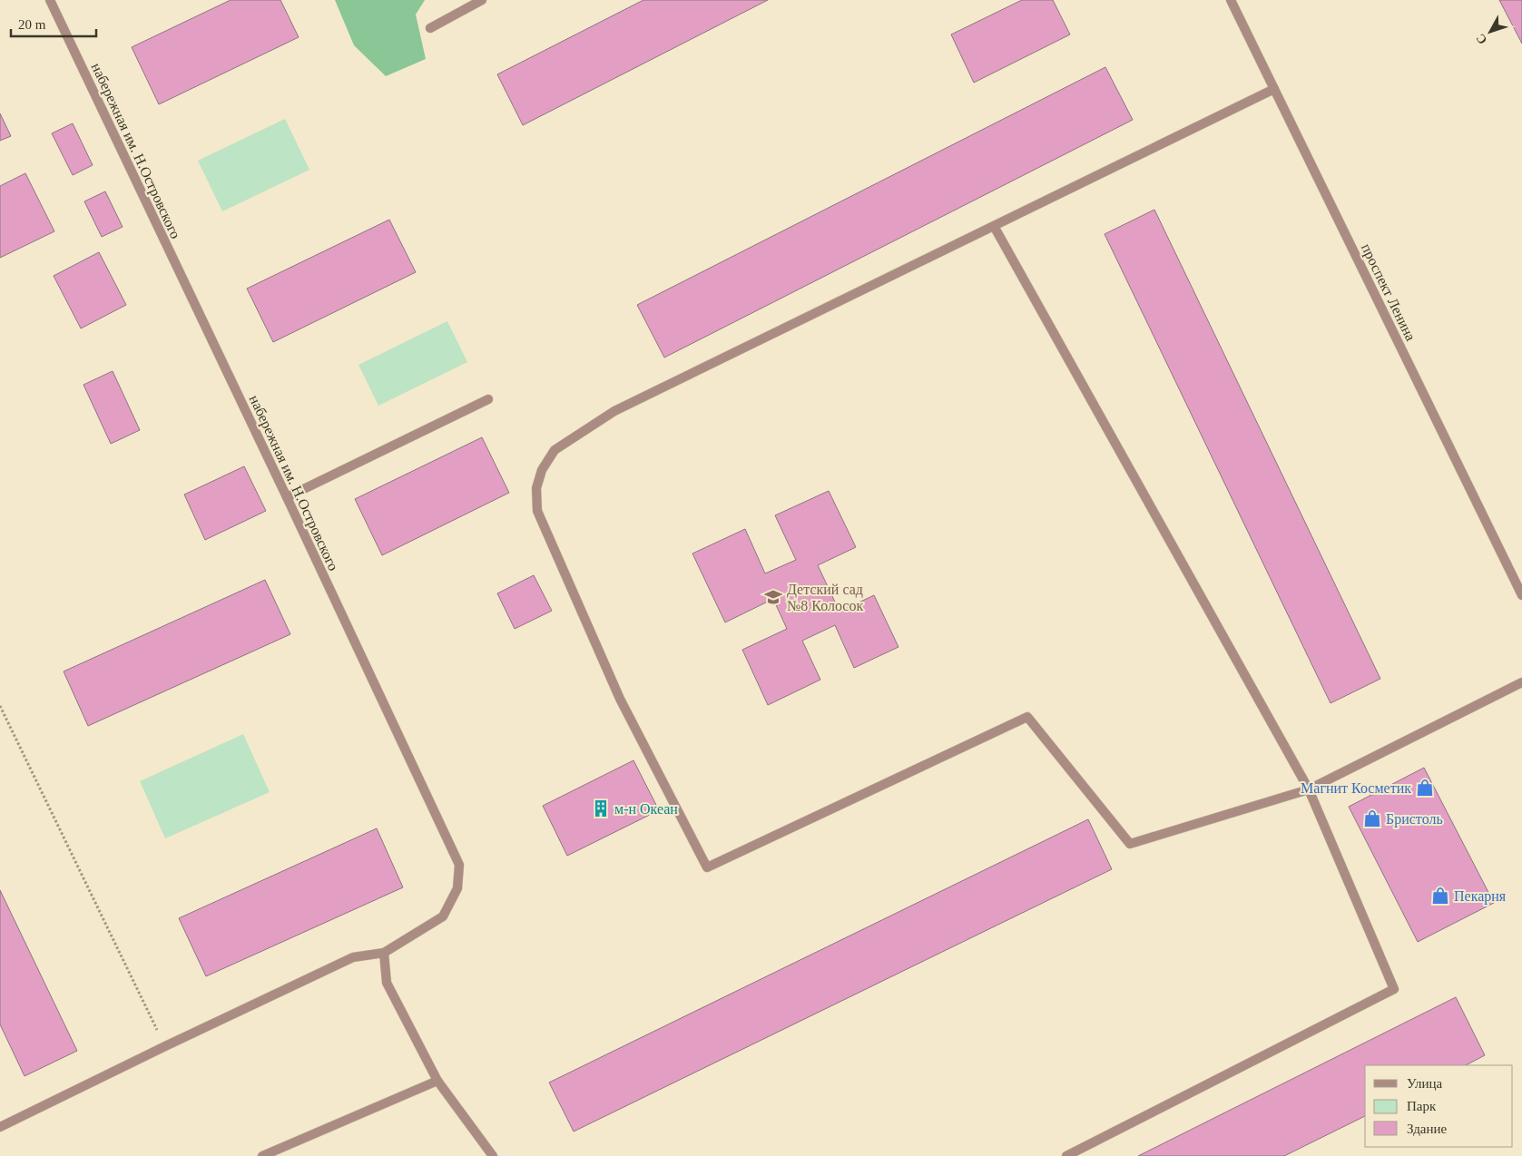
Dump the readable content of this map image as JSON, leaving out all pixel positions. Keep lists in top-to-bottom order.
{
  "streets": {
    "street": ["набережная им. Н.Островского", "проспект Ленина"]
  },
  "places": {
    "school or university": ["Детский сад №8 Колосок"],
    "shop": ["Магнит Косметик", "Бристоль", "Пекарня"],
    "building": ["м-н Океан"]
  },
  "legend": ["Улица", "Парк", "Здание"],
  "scale_bar": "20 m",
  "north": "bottom left"
}
